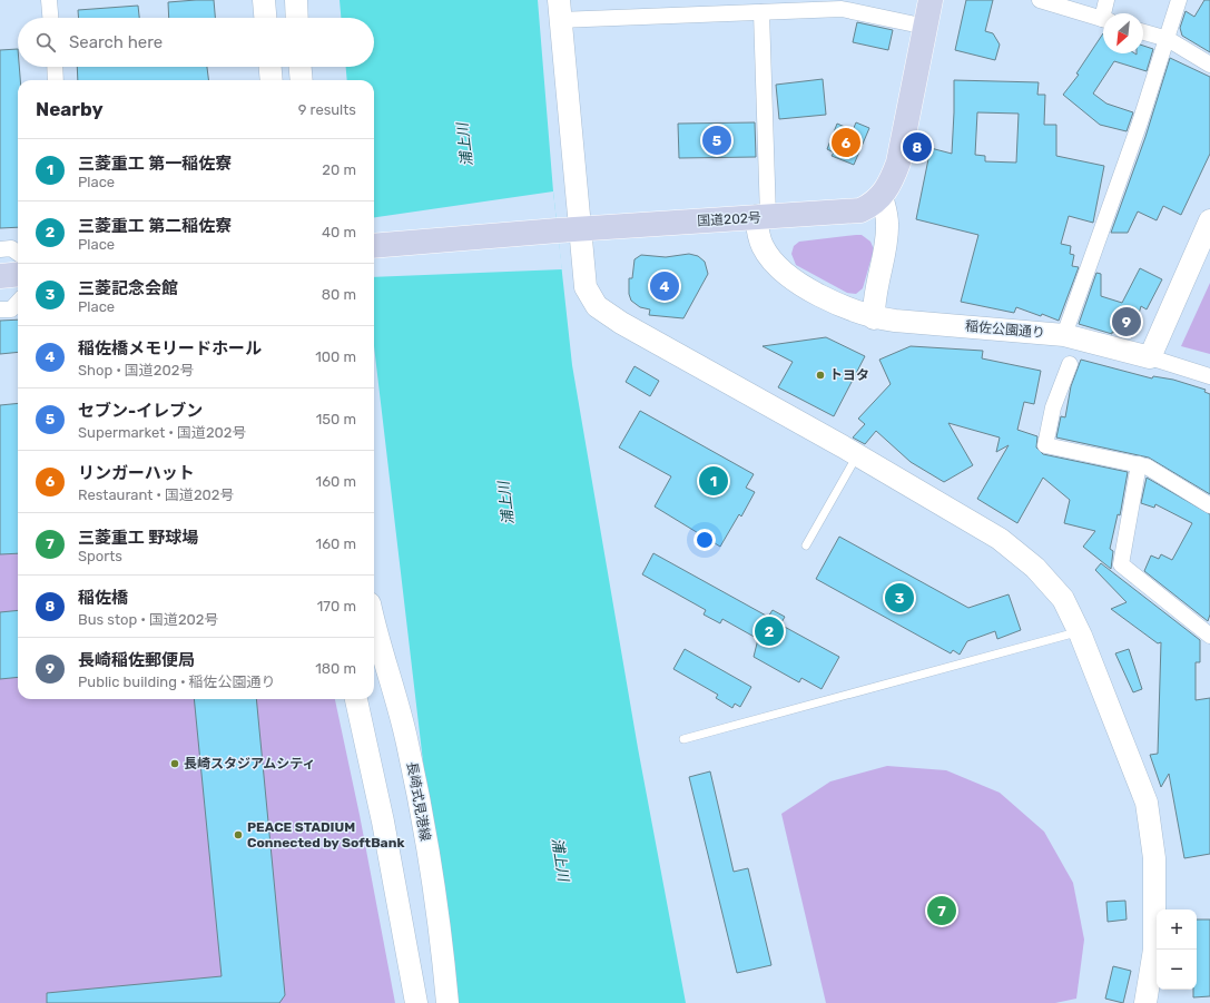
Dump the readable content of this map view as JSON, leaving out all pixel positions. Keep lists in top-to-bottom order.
{
  "streets": {
    "highway": ["国道202号"],
    "street": ["稲佐公園通り", "長崎式見港線"]
  },
  "crossings": [
    ["国道202号", "稲佐公園通り"]
  ],
  "water": ["浦上川"],
  "places": ["トヨタ", "長崎スタジアムシティ", "PEACE STADIUM Connected by SoftBank"],
  "north": "bottom left",
  "page": {
    "search": "Search here",
    "heading": ["Nearby", "9 results"],
    "pins": [
      "5",
      "6",
      "8",
      "4",
      "9",
      "1",
      "3",
      "2",
      "7"
    ],
    "list": [
      {
        "mark": "1",
        "name": "三菱重工 第一稲佐寮",
        "note": "Place",
        "value": "20 m"
      },
      {
        "mark": "2",
        "name": "三菱重工 第二稲佐寮",
        "note": "Place",
        "value": "40 m"
      },
      {
        "mark": "3",
        "name": "三菱記念会館",
        "note": "Place",
        "value": "80 m"
      },
      {
        "mark": "4",
        "name": "稲佐橋メモリードホール",
        "note": "Shop · 国道202号",
        "value": "100 m"
      },
      {
        "mark": "5",
        "name": "セブン-イレブン",
        "note": "Supermarket · 国道202号",
        "value": "150 m"
      },
      {
        "mark": "6",
        "name": "リンガーハット",
        "note": "Restaurant · 国道202号",
        "value": "160 m"
      },
      {
        "mark": "7",
        "name": "三菱重工 野球場",
        "note": "Sports",
        "value": "160 m"
      },
      {
        "mark": "8",
        "name": "稲佐橋",
        "note": "Bus stop · 国道202号",
        "value": "170 m"
      },
      {
        "mark": "9",
        "name": "長崎稲佐郵便局",
        "note": "Public building · 稲佐公園通り",
        "value": "180 m"
      }
    ],
    "map_buttons": ["+", "−"]
  }
}
